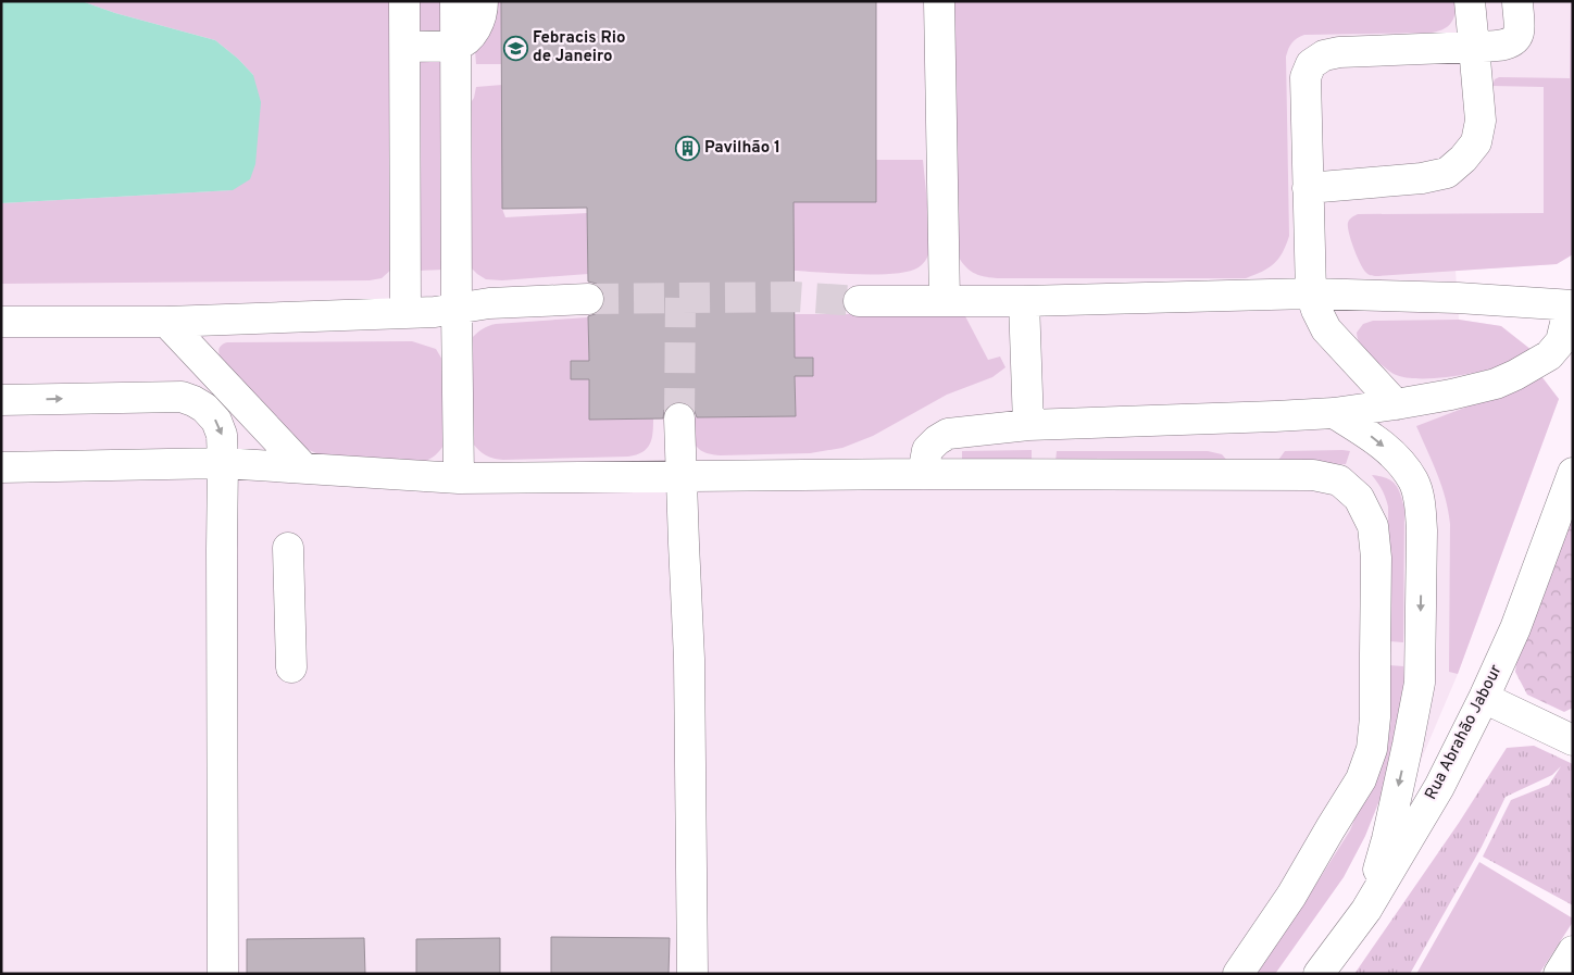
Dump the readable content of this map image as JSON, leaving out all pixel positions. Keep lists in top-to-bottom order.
{
  "streets": {
    "street": ["Rua Abrahão Jabour"]
  },
  "places": {
    "school or university": ["Febracis Rio de Janeiro"],
    "building": ["Pavilhão 1"]
  }
}
